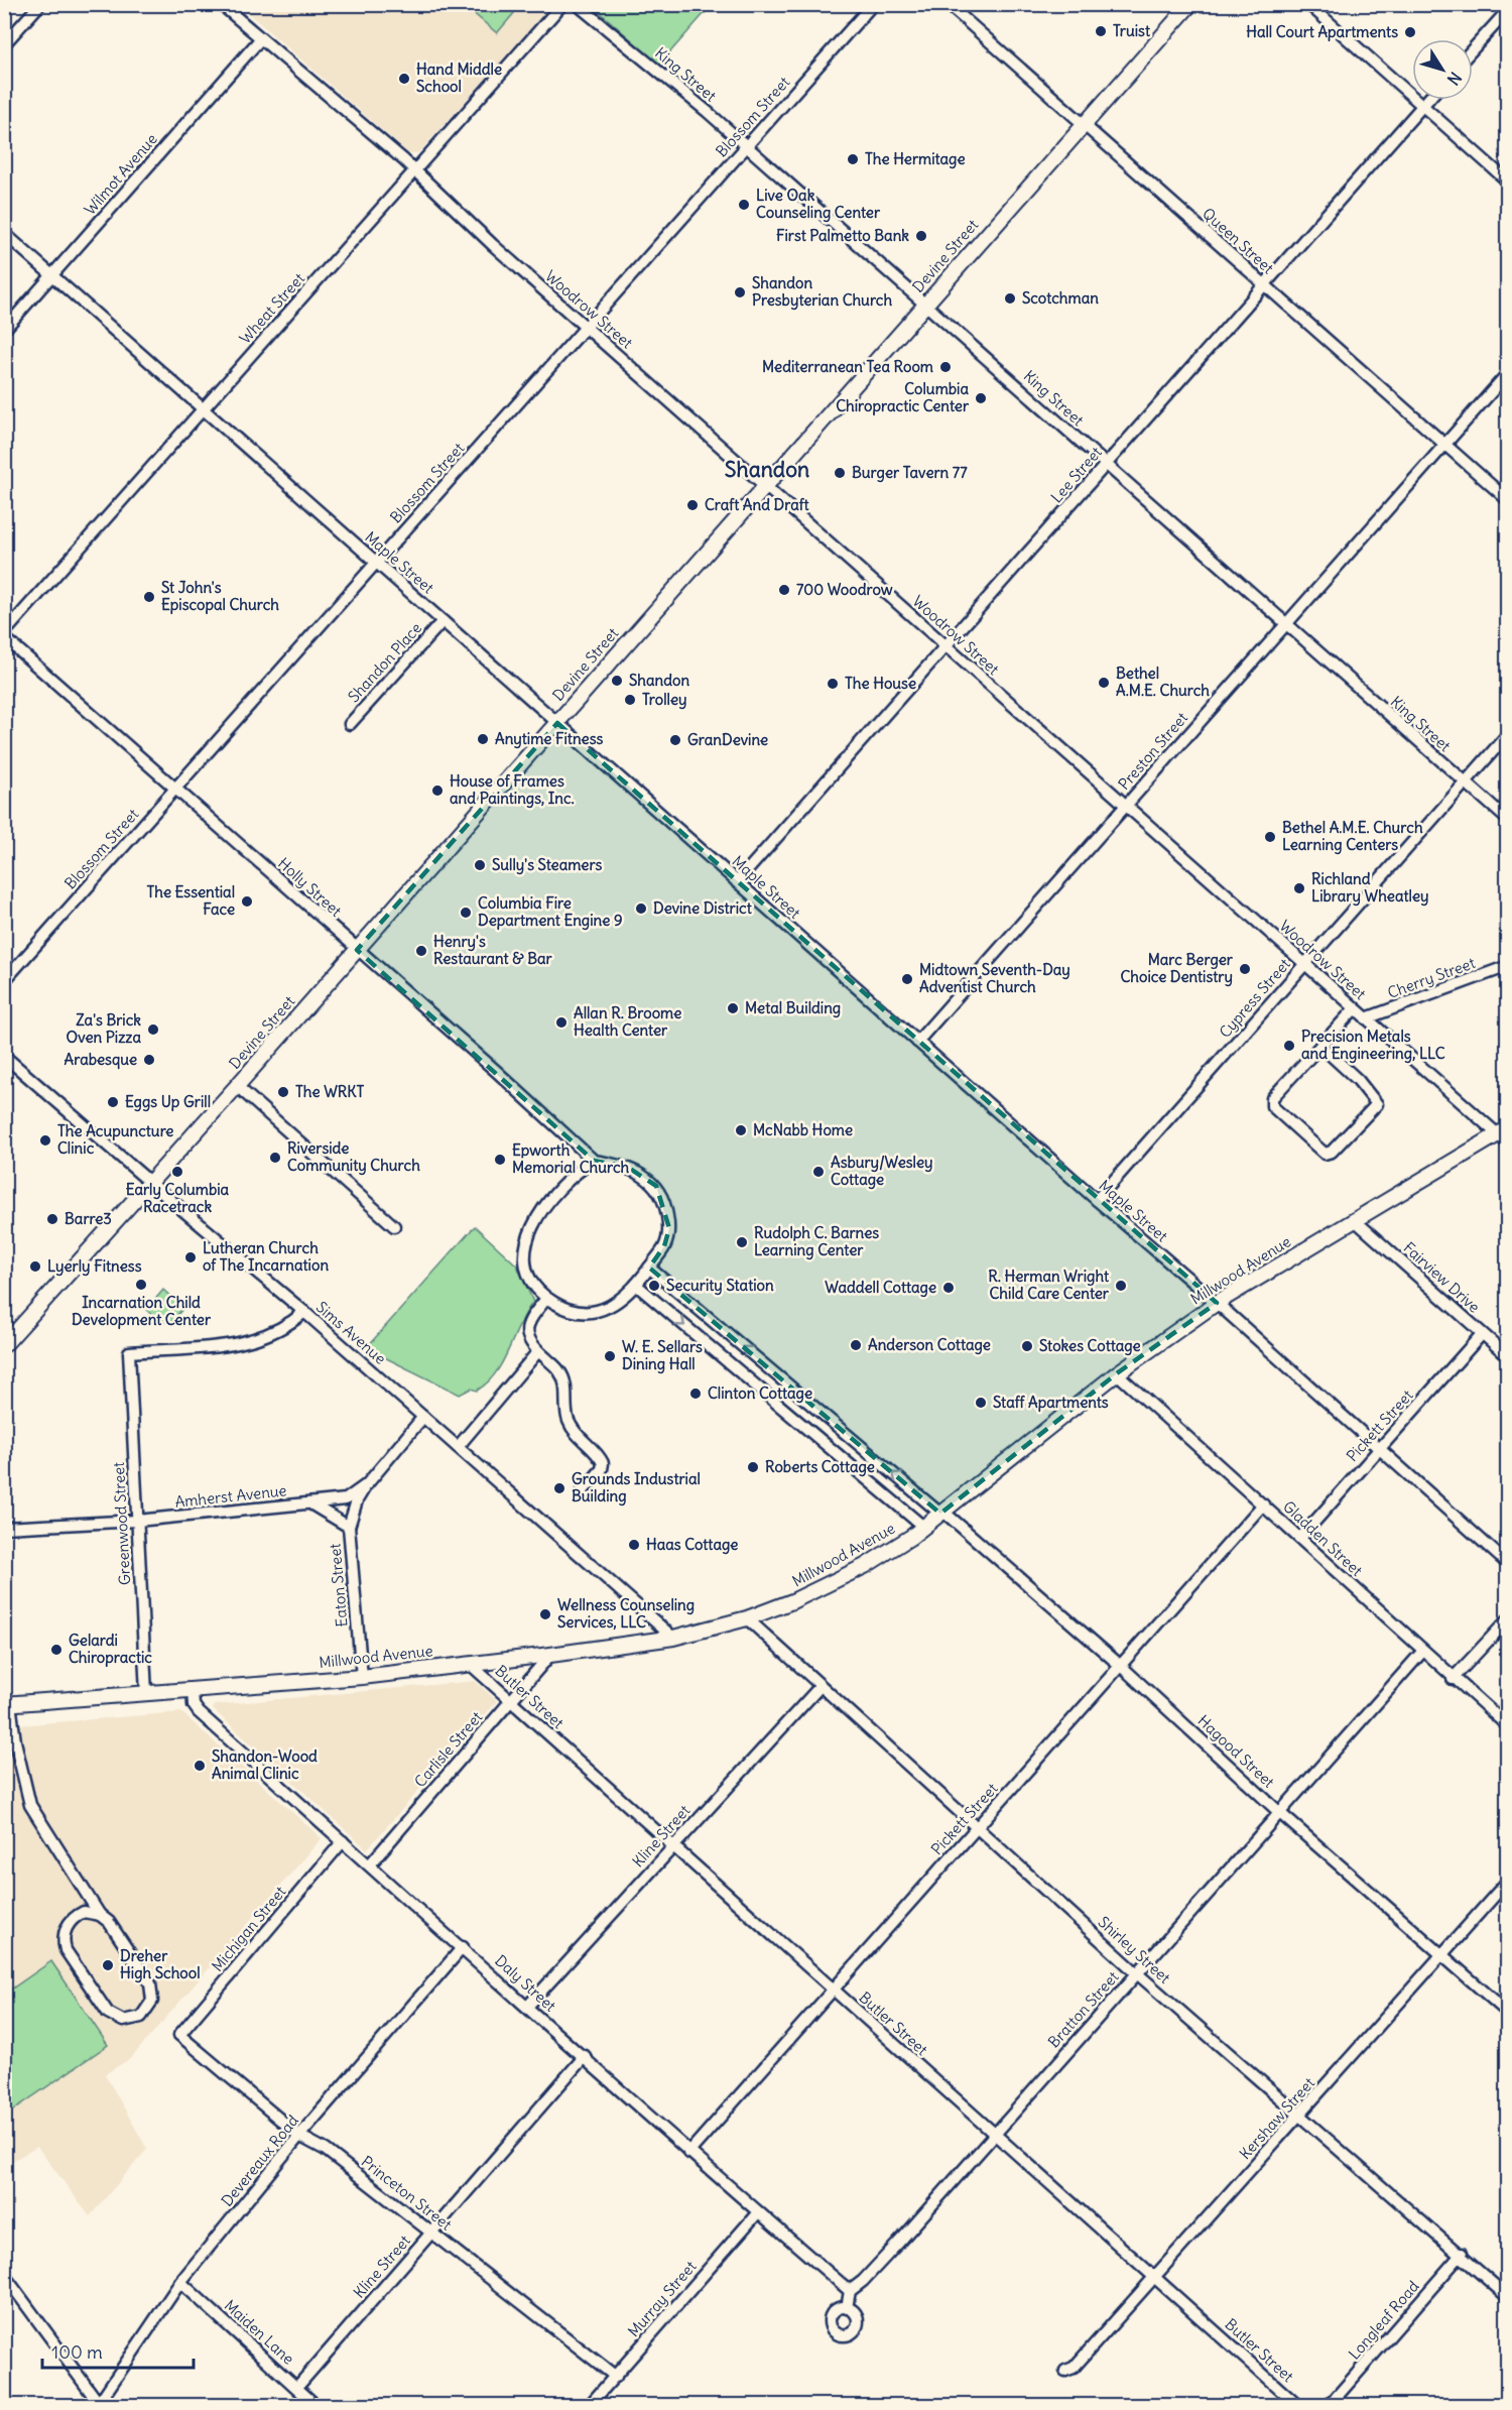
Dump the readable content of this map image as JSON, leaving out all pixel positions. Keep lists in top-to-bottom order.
{
  "streets": {
    "main road": ["Devine Street", "Millwood Avenue"],
    "street": [
      "King Street",
      "Blossom Street",
      "Wilmot Avenue",
      "Queen Street",
      "Wheat Street",
      "Woodrow Street",
      "Lee Street",
      "Maple Street",
      "Shandon Place",
      "Preston Street",
      "Holly Street",
      "Cherry Street",
      "Cypress Street",
      "Fairview Drive",
      "Sims Avenue",
      "Pickett Street",
      "Amherst Avenue",
      "Greenwood Street",
      "Gladden Street",
      "Eaton Street",
      "Butler Street",
      "Carlisle Street",
      "Hagood Street",
      "Kline Street",
      "Michigan Street",
      "Shirley Street",
      "Daly Street",
      "Bratton Street",
      "Kershaw Street",
      "Devereaux Road",
      "Princeton Street",
      "Murray Street",
      "Longleaf Road",
      "Maiden Lane"
    ]
  },
  "crossings": [
    ["King Street", "Blossom Street"],
    ["King Street", "Devine Street"],
    ["King Street", "Lee Street"],
    ["King Street", "Preston Street"],
    ["King Street", "Cypress Street"],
    ["Blossom Street", "Woodrow Street"],
    ["Blossom Street", "Maple Street"],
    ["Blossom Street", "Holly Street"],
    ["Wilmot Avenue", "Woodrow Street"],
    ["Wilmot Avenue", "Maple Street"],
    ["Queen Street", "Devine Street"],
    ["Queen Street", "Lee Street"],
    ["Queen Street", "Preston Street"],
    ["Devine Street", "Woodrow Street"],
    ["Devine Street", "Maple Street"],
    ["Devine Street", "Holly Street"],
    ["Devine Street", "Sims Avenue"],
    ["Wheat Street", "Woodrow Street"],
    ["Wheat Street", "Maple Street"],
    ["Woodrow Street", "Lee Street"],
    ["Woodrow Street", "Preston Street"],
    ["Woodrow Street", "Cherry Street"],
    ["Woodrow Street", "Cypress Street"],
    ["Woodrow Street", "Millwood Avenue"],
    ["Lee Street", "Maple Street"],
    ["Maple Street", "Shandon Place"],
    ["Maple Street", "Preston Street"],
    ["Maple Street", "Cypress Street"],
    ["Maple Street", "Millwood Avenue"],
    ["Maple Street", "Pickett Street"],
    ["Holly Street", "Hagood Street"],
    ["Millwood Avenue", "Fairview Drive"],
    ["Millwood Avenue", "Sims Avenue"],
    ["Millwood Avenue", "Greenwood Street"],
    ["Millwood Avenue", "Gladden Street"],
    ["Millwood Avenue", "Eaton Street"],
    ["Millwood Avenue", "Butler Street"],
    ["Millwood Avenue", "Carlisle Street"],
    ["Millwood Avenue", "Hagood Street"],
    ["Millwood Avenue", "Shirley Street"],
    ["Millwood Avenue", "Daly Street"],
    ["Fairview Drive", "Pickett Street"],
    ["Sims Avenue", "Amherst Avenue"],
    ["Sims Avenue", "Greenwood Street"],
    ["Pickett Street", "Gladden Street"],
    ["Pickett Street", "Butler Street"],
    ["Pickett Street", "Hagood Street"],
    ["Pickett Street", "Shirley Street"],
    ["Pickett Street", "Daly Street"],
    ["Amherst Avenue", "Greenwood Street"],
    ["Gladden Street", "Bratton Street"],
    ["Butler Street", "Carlisle Street"],
    ["Butler Street", "Kline Street"],
    ["Butler Street", "Bratton Street"],
    ["Butler Street", "Kershaw Street"],
    ["Carlisle Street", "Daly Street"],
    ["Hagood Street", "Bratton Street"],
    ["Hagood Street", "Kershaw Street"],
    ["Kline Street", "Shirley Street"],
    ["Kline Street", "Daly Street"],
    ["Kline Street", "Princeton Street"],
    ["Kline Street", "Maiden Lane"],
    ["Michigan Street", "Daly Street"],
    ["Michigan Street", "Princeton Street"],
    ["Shirley Street", "Bratton Street"],
    ["Shirley Street", "Kershaw Street"],
    ["Shirley Street", "Longleaf Road"],
    ["Daly Street", "Bratton Street"],
    ["Daly Street", "Devereaux Road"],
    ["Daly Street", "Murray Street"],
    ["Devereaux Road", "Princeton Street"],
    ["Devereaux Road", "Maiden Lane"],
    ["Princeton Street", "Murray Street"]
  ],
  "districts": ["Shandon"],
  "places": [
    "Truist",
    "Hall Court Apartments",
    "Hand Middle School",
    "The Hermitage",
    "Live Oak Counseling Center",
    "First Palmetto Bank",
    "Shandon Presbyterian Church",
    "Scotchman",
    "Mediterranean Tea Room",
    "Columbia Chiropractic Center",
    "Burger Tavern 77",
    "Craft And Draft",
    "700 Woodrow",
    "St John's Episcopal Church",
    "Shandon",
    "Bethel A.M.E. Church",
    "The House",
    "Trolley",
    "Anytime Fitness",
    "GranDevine",
    "House of Frames and Paintings, Inc.",
    "Bethel A.M.E. Church Learning Centers",
    "Sully's Steamers",
    "Richland Library Wheatley",
    "The Essential Face",
    "Devine District",
    "Columbia Fire Department Engine 9",
    "Henry's Restaurant & Bar",
    "Marc Berger Choice Dentistry",
    "Midtown Seventh-Day Adventist Church",
    "Metal Building",
    "Allan R. Broome Health Center",
    "Za's Brick Oven Pizza",
    "Precision Metals and Engineering, LLC",
    "Arabesque",
    "The WRKT",
    "Eggs Up Grill",
    "McNabb Home",
    "The Acupuncture Clinic",
    "Riverside Community Church",
    "Epworth Memorial Church",
    "Early Columbia Racetrack",
    "Asbury/Wesley Cottage",
    "Barre3",
    "Rudolph C. Barnes Learning Center",
    "Lutheran Church of The Incarnation",
    "Lyerly Fitness",
    "Incarnation Child Development Center",
    "Security Station",
    "R. Herman Wright Child Care Center",
    "Waddell Cottage",
    "Anderson Cottage",
    "Stokes Cottage",
    "W. E. Sellars Dining Hall",
    "Clinton Cottage",
    "Staff Apartments",
    "Roberts Cottage",
    "Grounds Industrial Building",
    "Haas Cottage",
    "Wellness Counseling Services, LLC",
    "Gelardi Chiropractic",
    "Shandon-Wood Animal Clinic",
    "Dreher High School"
  ],
  "scale_bar": "100 m",
  "north": "bottom right"
}
